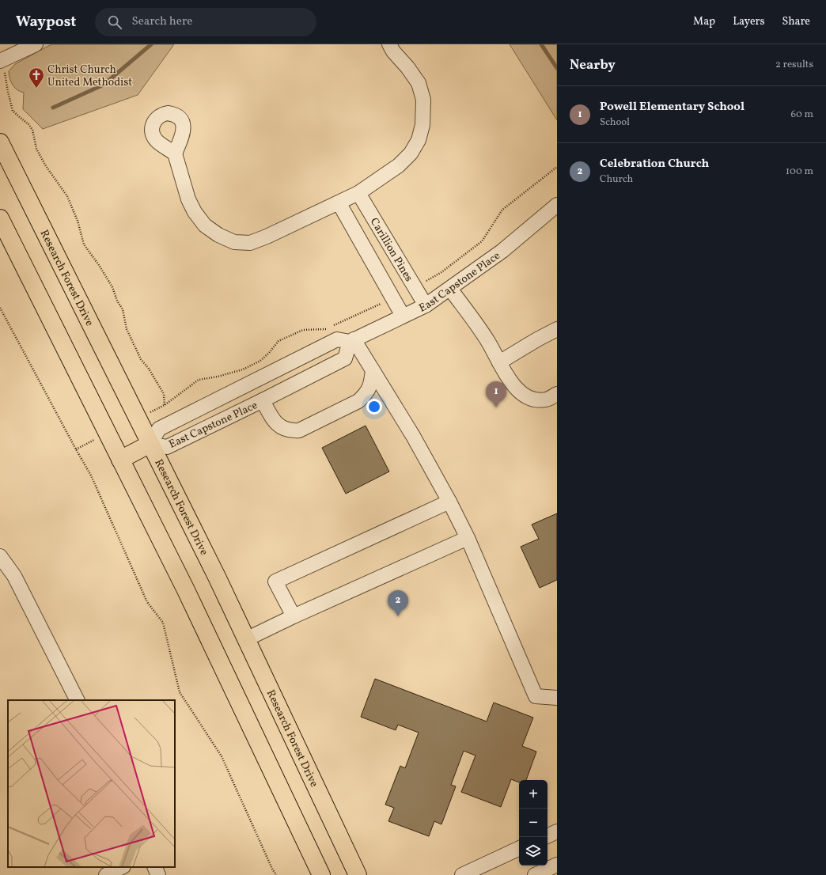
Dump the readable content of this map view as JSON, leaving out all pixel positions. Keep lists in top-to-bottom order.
{
  "streets": {
    "main road": ["Research Forest Drive"],
    "street": ["Carillion Pines", "East Capstone Place"]
  },
  "crossings": [
    ["Carillion Pines", "East Capstone Place"],
    ["Research Forest Drive", "East Capstone Place"]
  ],
  "places": {
    "church": ["Christ Church United Methodist"]
  },
  "page": {
    "header": "Waypost",
    "search": "Search here",
    "nav": ["Map", "Layers", "Share"],
    "heading": ["Nearby", "2 results"],
    "list": [
      {
        "mark": "1",
        "name": "Powell Elementary School",
        "note": "School",
        "value": "60 m"
      },
      {
        "mark": "2",
        "name": "Celebration Church",
        "note": "Church",
        "value": "100 m"
      }
    ],
    "pins": ["1", "2"],
    "map_buttons": ["+", "−"]
  }
}
